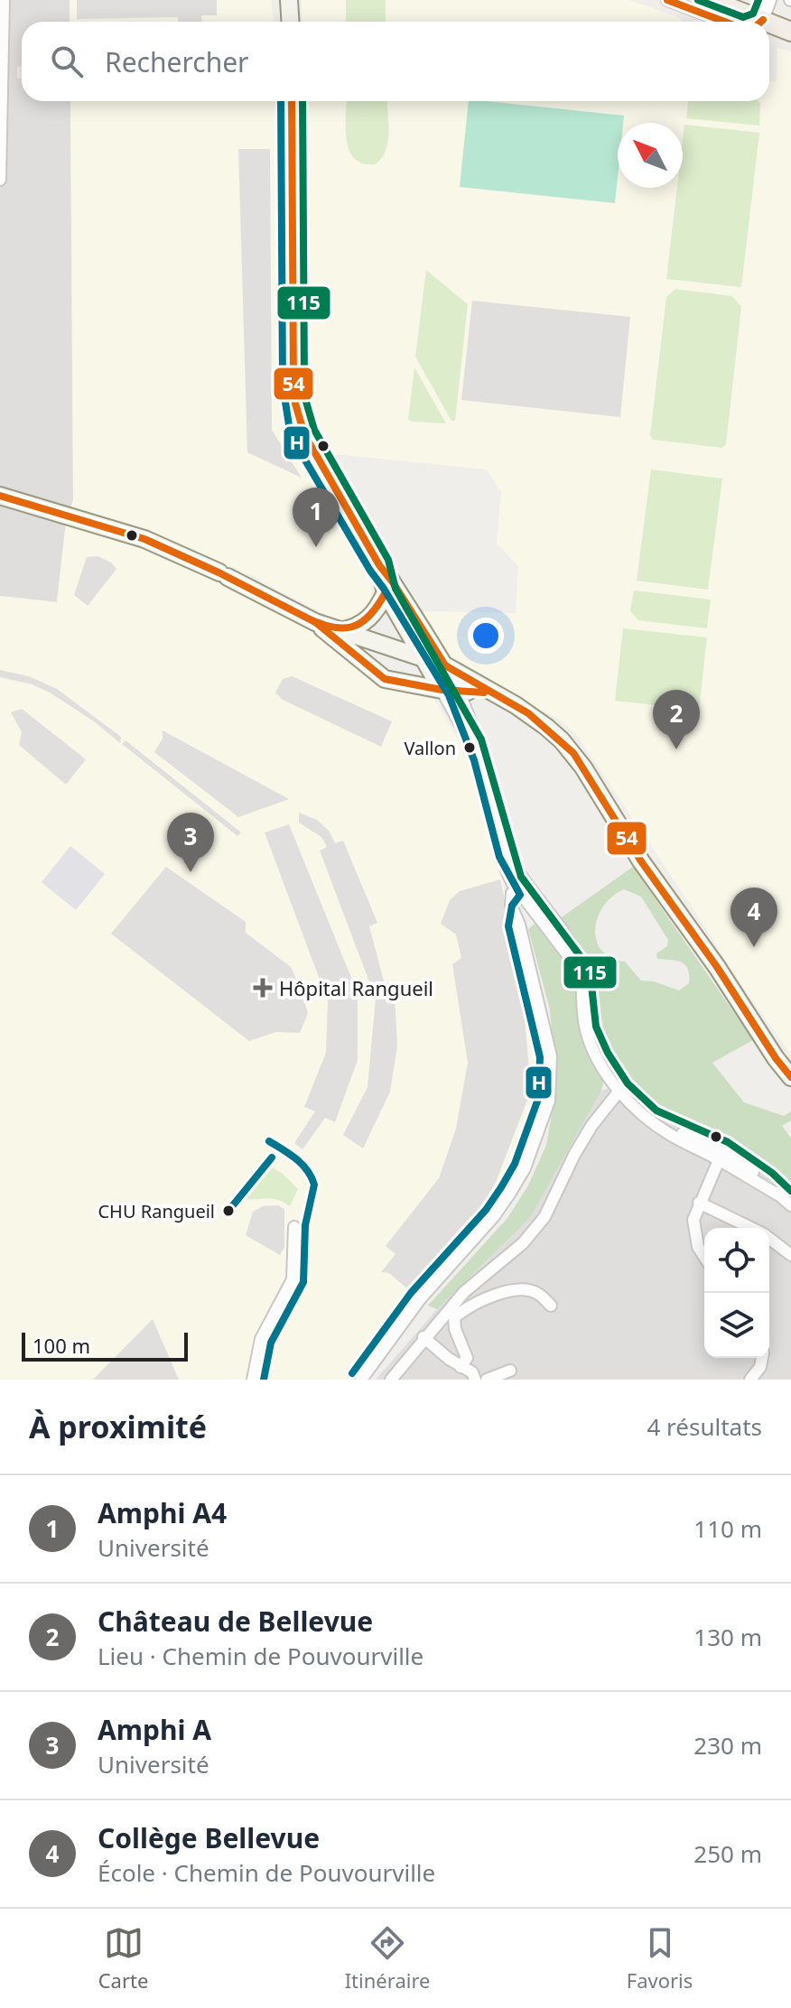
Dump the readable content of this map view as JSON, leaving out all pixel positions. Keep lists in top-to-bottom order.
{
  "places": {
    "other": ["Vallon", "CHU Rangueil"],
    "health": ["Hôpital Rangueil"]
  },
  "lines": ["transit line 54", "transit line 115", "transit line H"],
  "scale_bar": "100 m",
  "north": "top left",
  "page": {
    "search": "Rechercher",
    "pins": [
      "1",
      "2",
      "3",
      "4"
    ],
    "scale": "100 m",
    "heading": ["À proximité", "4 résultats"],
    "list": [
      {
        "mark": "1",
        "name": "Amphi A4",
        "note": "Université",
        "value": "110 m"
      },
      {
        "mark": "2",
        "name": "Château de Bellevue",
        "note": "Lieu · Chemin de Pouvourville",
        "value": "130 m"
      },
      {
        "mark": "3",
        "name": "Amphi A",
        "note": "Université",
        "value": "230 m"
      },
      {
        "mark": "4",
        "name": "Collège Bellevue",
        "note": "École · Chemin de Pouvourville",
        "value": "250 m"
      }
    ],
    "nav": ["Carte", "Itinéraire", "Favoris"]
  }
}
